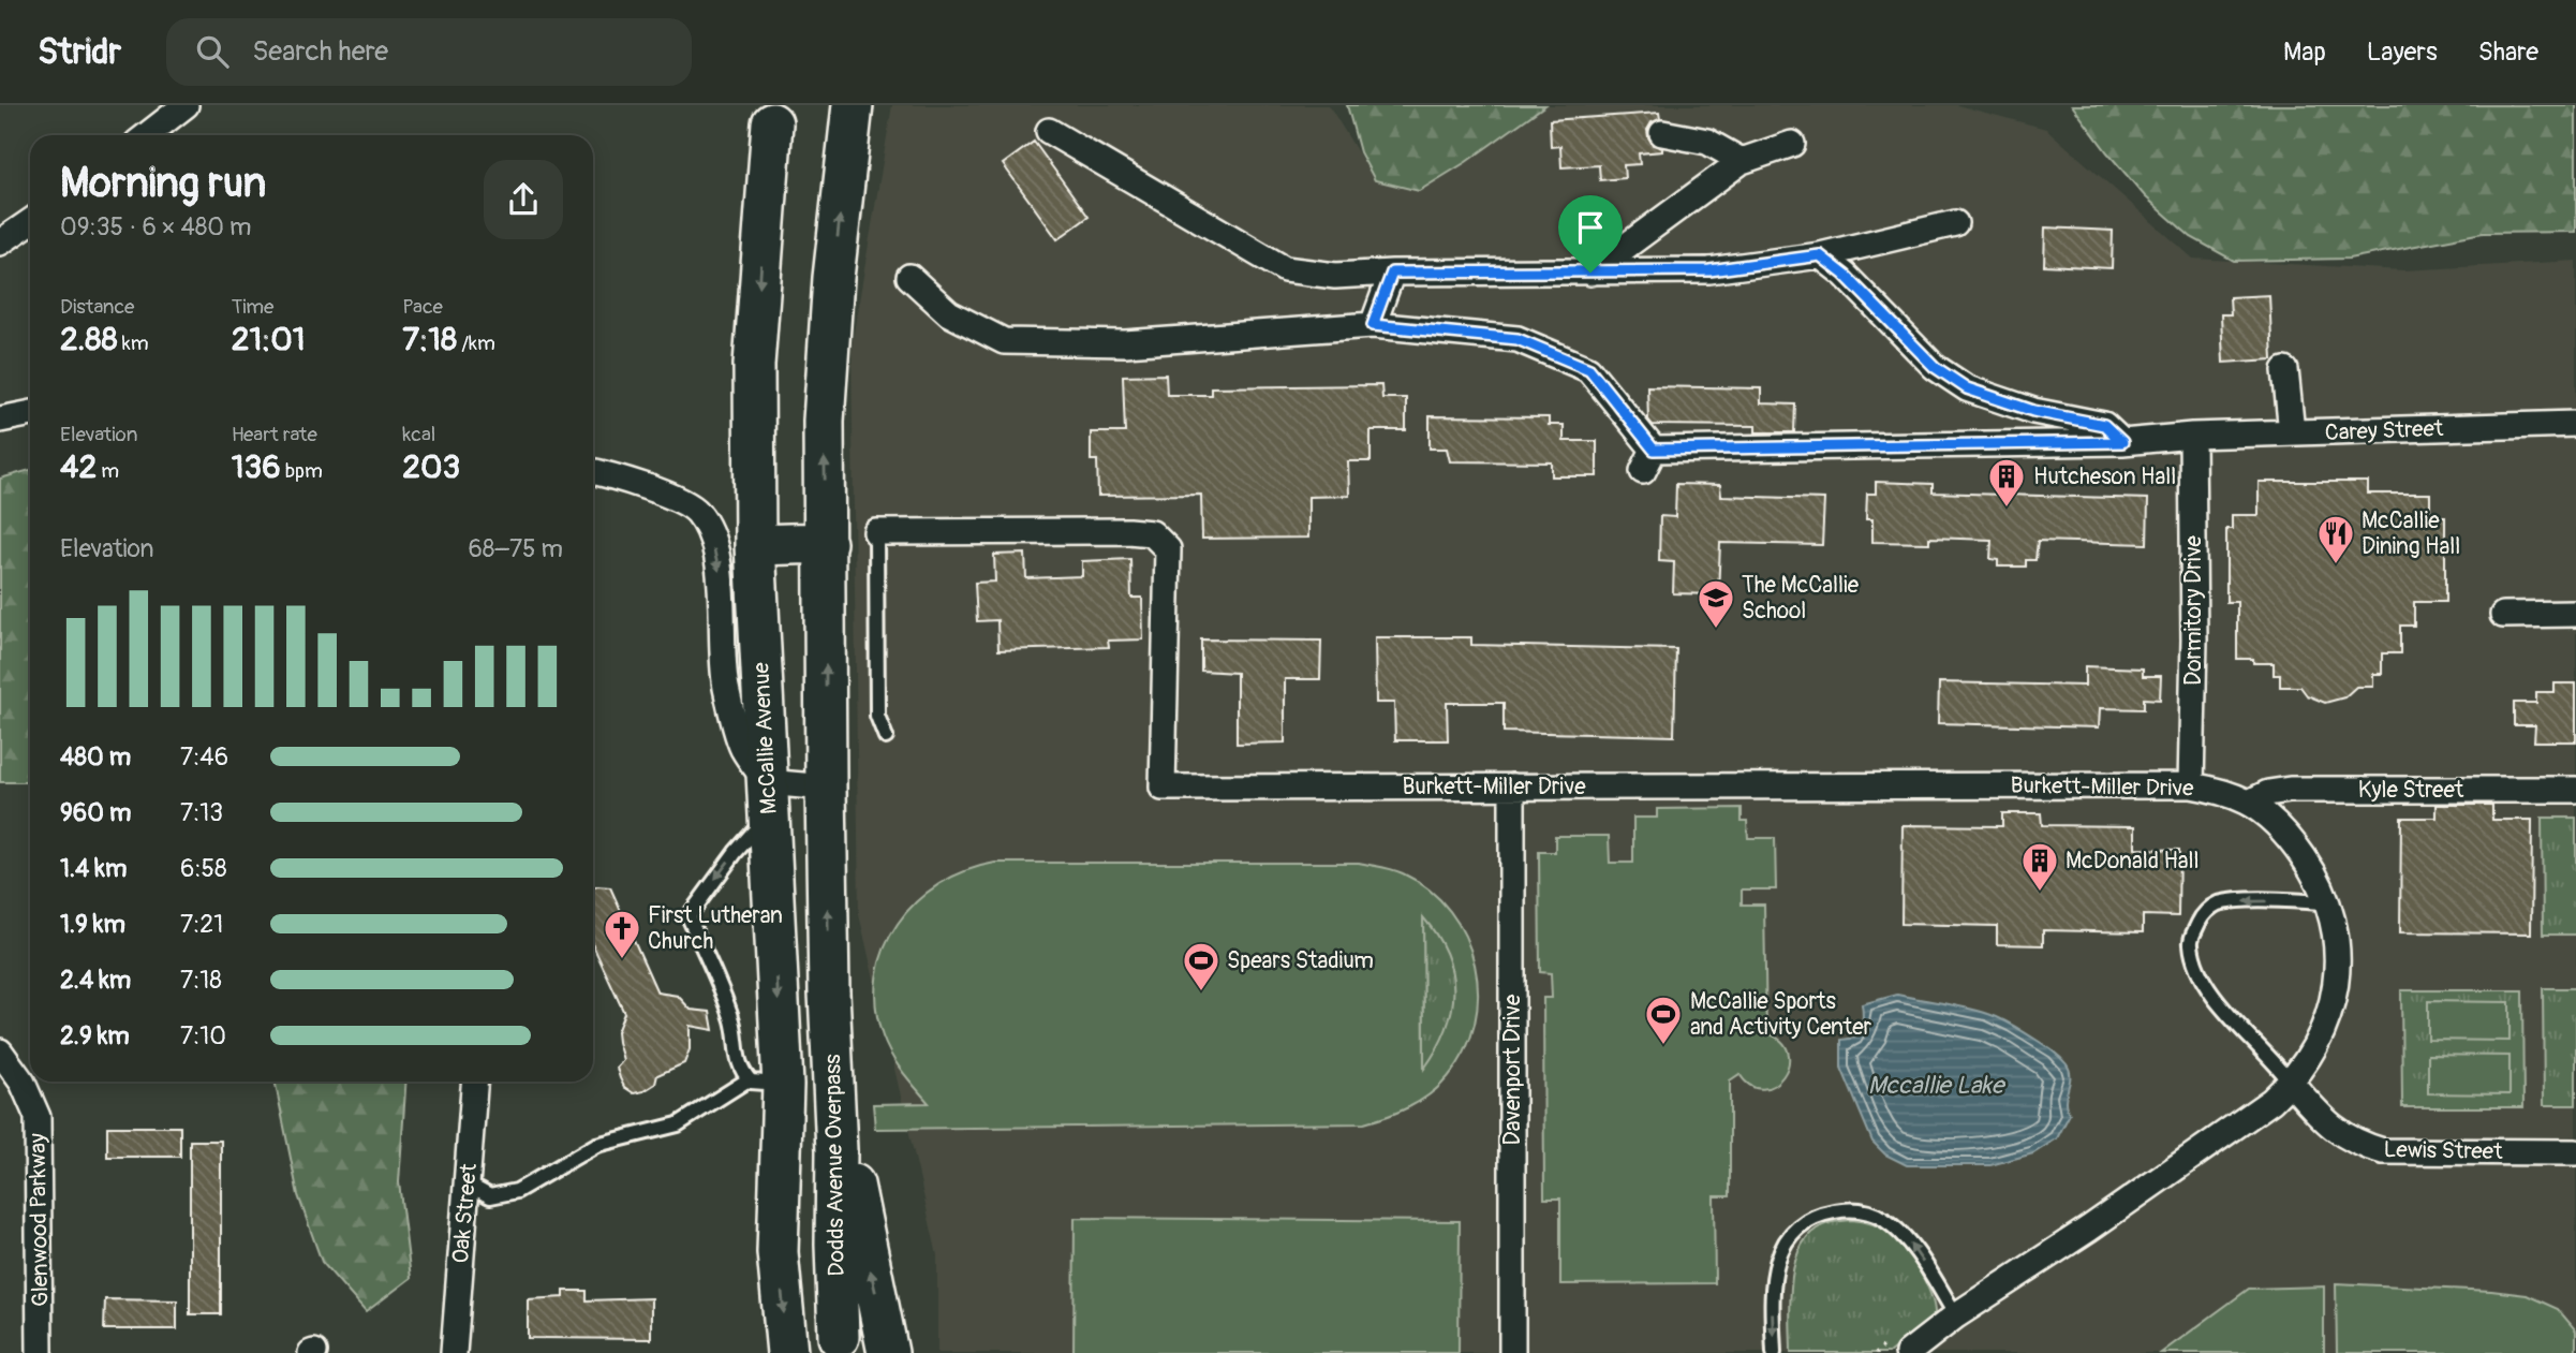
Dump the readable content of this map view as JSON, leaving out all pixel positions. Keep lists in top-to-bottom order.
{
  "streets": {
    "main road": ["McCallie Avenue", "Dodds Avenue Overpass"],
    "street": [
      "Carey Street",
      "Dormitory Drive",
      "Burkett-Miller Drive",
      "Kyle Street",
      "Davenport Drive",
      "Lewis Street",
      "Oak Street",
      "Glenwood Parkway"
    ]
  },
  "crossings": [
    ["Carey Street", "Dormitory Drive"],
    ["Dormitory Drive", "Burkett-Miller Drive"],
    ["McCallie Avenue", "Dodds Avenue Overpass"],
    ["Burkett-Miller Drive", "Kyle Street"],
    ["Burkett-Miller Drive", "Davenport Drive"],
    ["Burkett-Miller Drive", "Lewis Street"]
  ],
  "water": ["Mccallie Lake"],
  "places": {
    "building": ["Hutcheson Hall", "McDonald Hall"],
    "restaurant": ["McCallie Dining Hall"],
    "school or university": ["The McCallie School"],
    "church": ["First Lutheran Church"],
    "sports": ["Spears Stadium", "McCallie Sports and Activity Center"]
  },
  "page": {
    "header": "Stridr",
    "search": "Search here",
    "nav": ["Map", "Layers", "Share"],
    "heading": ["Morning run", "09:35 · 6 × 480 m"],
    "stats": [
      ["Distance", "2.88 km"],
      ["Time", "21:01"],
      ["Pace", "7:18 /km"],
      ["Elevation", "42 m"],
      ["Heart rate", "136 bpm"],
      ["kcal", "203"]
    ],
    "chart": ["Elevation", "68–75 m"],
    "list": [
      {
        "name": "480 m",
        "note": "7:46"
      },
      {
        "name": "960 m",
        "note": "7:13"
      },
      {
        "name": "1.4 km",
        "note": "6:58"
      },
      {
        "name": "1.9 km",
        "note": "7:21"
      },
      {
        "name": "2.4 km",
        "note": "7:18"
      },
      {
        "name": "2.9 km",
        "note": "7:10"
      }
    ]
  }
}
